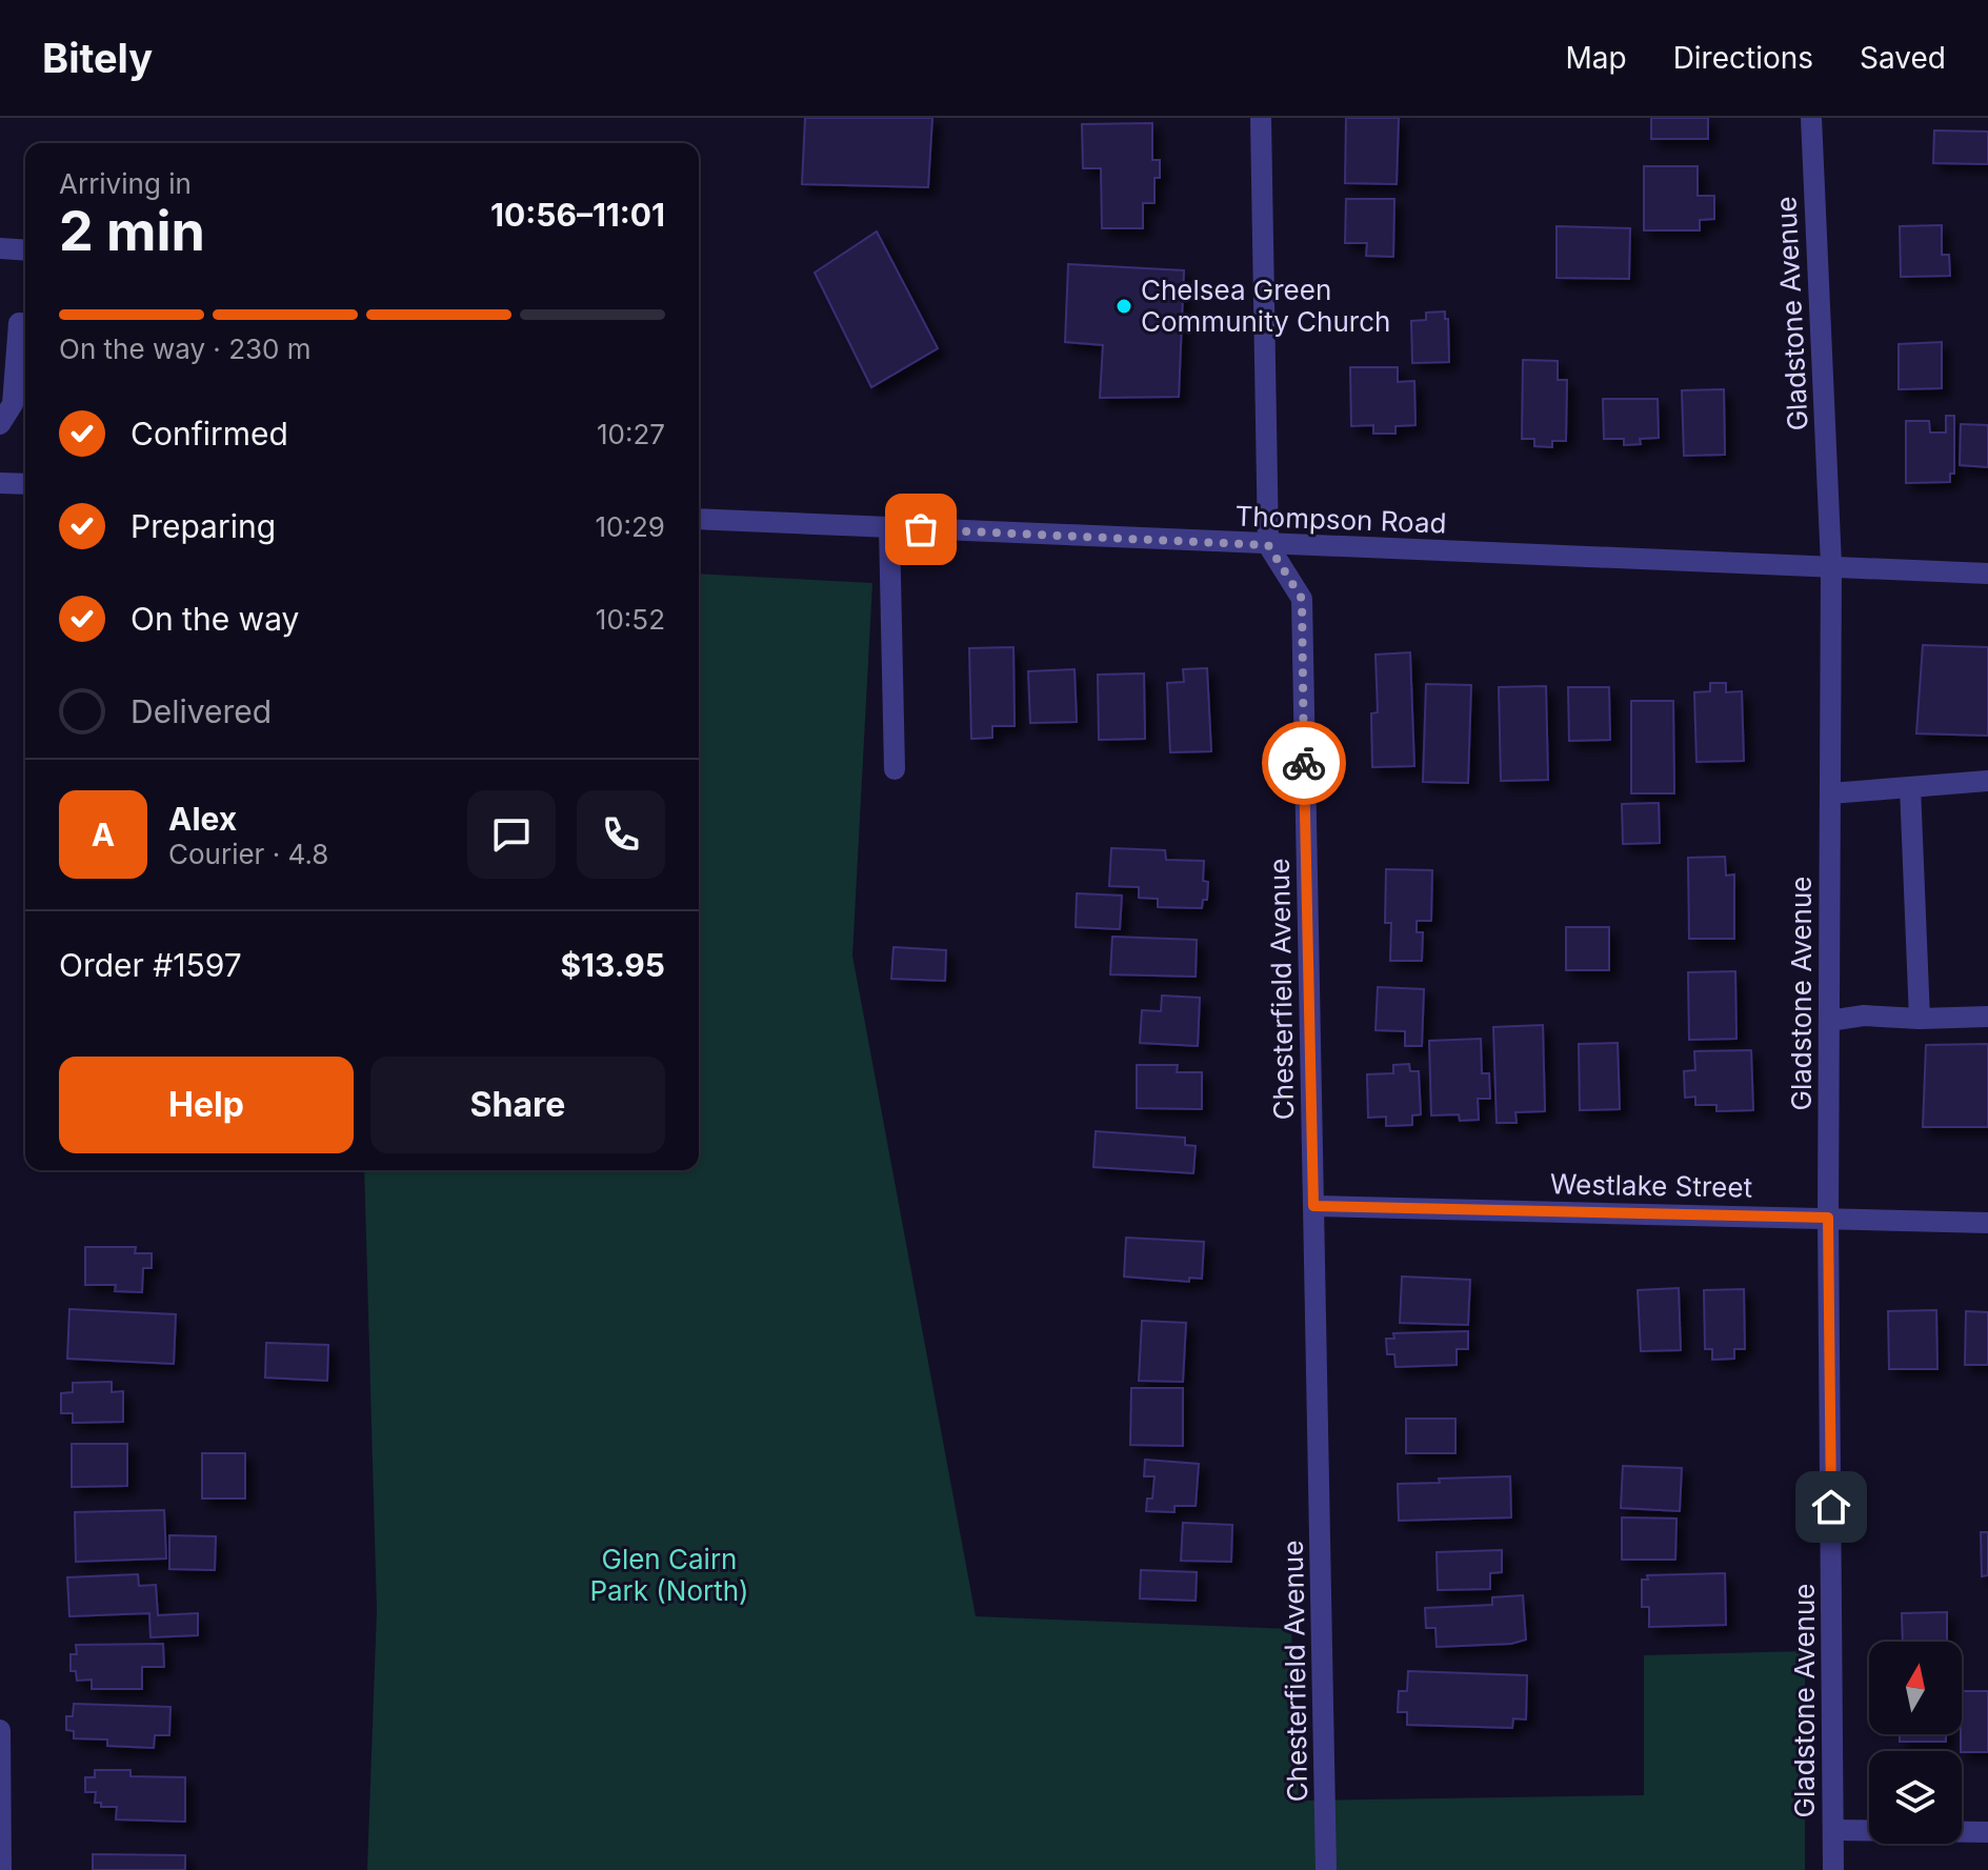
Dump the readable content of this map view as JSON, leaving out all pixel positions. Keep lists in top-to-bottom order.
{
  "streets": {
    "street": [
      "Gladstone Avenue",
      "Thompson Road",
      "Chesterfield Avenue",
      "Westlake Street"
    ]
  },
  "crossings": [
    ["Gladstone Avenue", "Thompson Road"],
    ["Gladstone Avenue", "Westlake Street"],
    ["Thompson Road", "Chesterfield Avenue"],
    ["Chesterfield Avenue", "Westlake Street"]
  ],
  "parks": ["Glen Cairn Park (North)"],
  "places": ["Chelsea Green Community Church"],
  "north": "top",
  "page": {
    "header": "Bitely",
    "nav": ["Map", "Directions", "Saved"],
    "heading": ["2 min", "Arriving in", "10:56–11:01"],
    "panel": [
      "Alex",
      "Courier · 4.8",
      "Order #1597",
      "$13.95"
    ],
    "bar": "On the way · 230 m",
    "list": [
      ["Confirmed", "10:27"],
      ["Preparing", "10:29"],
      ["On the way", "10:52"],
      "Delivered"
    ],
    "round": "A",
    "buttons": ["Help", "Share"]
  }
}
